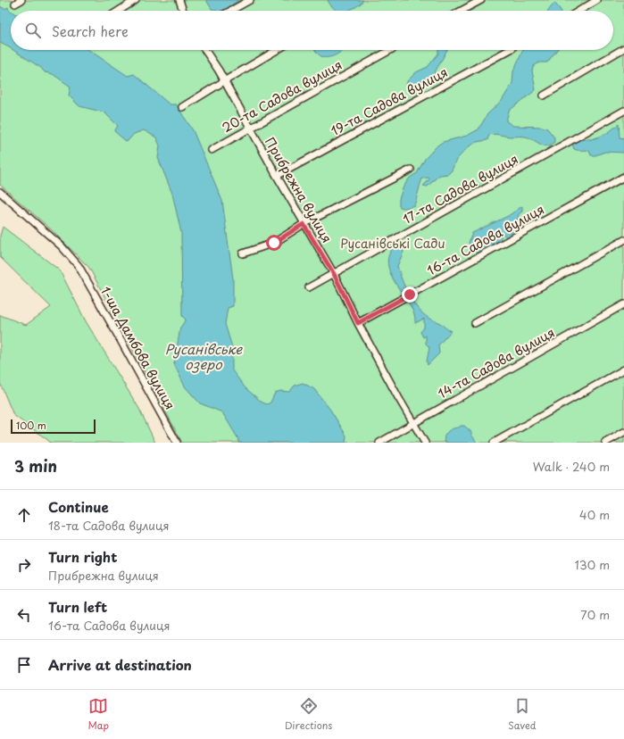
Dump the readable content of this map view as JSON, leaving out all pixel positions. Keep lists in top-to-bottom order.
{
  "streets": {
    "street": [
      "20-та Садова вулиця",
      "19-та Садова вулиця",
      "17-та Садова вулиця",
      "Прибрежна вулиця",
      "16-та Садова вулиця",
      "1-ша Дамбова вулиця",
      "14-та Садова вулиця"
    ]
  },
  "crossings": [
    ["20-та Садова вулиця", "Прибрежна вулиця"],
    ["19-та Садова вулиця", "Прибрежна вулиця"],
    ["17-та Садова вулиця", "Прибрежна вулиця"],
    ["Прибрежна вулиця", "16-та Садова вулиця"],
    ["Прибрежна вулиця", "14-та Садова вулиця"]
  ],
  "water": ["Русанівське озеро"],
  "parks": ["Русанівські Сади"],
  "scale_bar": "100 m",
  "page": {
    "search": "Search here",
    "scale": "100 m",
    "heading": ["3 min", "Walk · 240 m"],
    "list": [
      ["Continue", "18-та Садова вулиця", "40 m"],
      ["Turn right", "Прибрежна вулиця", "130 m"],
      ["Turn left", "16-та Садова вулиця", "70 m"],
      "Arrive at destination"
    ],
    "nav": ["Map", "Directions", "Saved"]
  }
}
